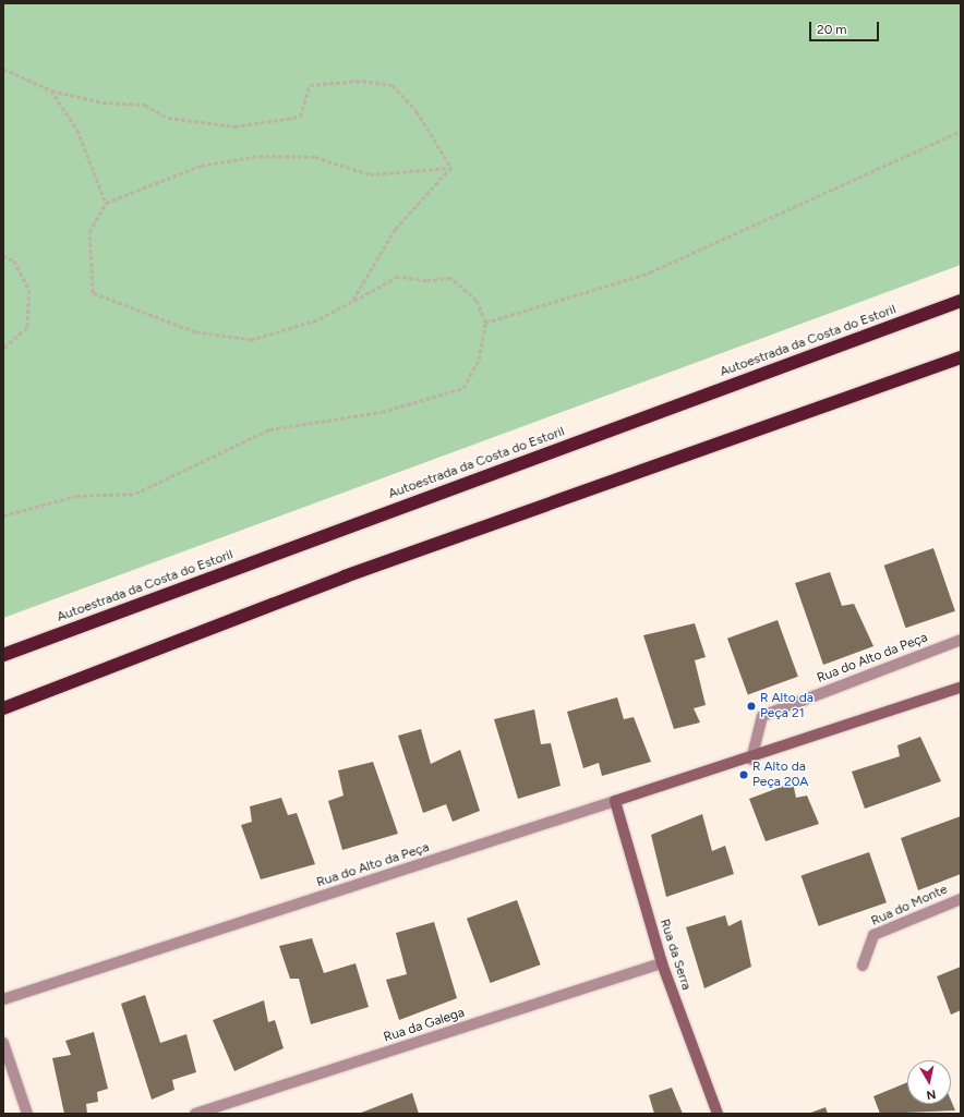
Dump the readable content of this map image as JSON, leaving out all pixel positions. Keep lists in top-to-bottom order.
{
  "streets": {
    "highway": ["Autoestrada da Costa do Estoril"],
    "street": [
      "Rua do Alto da Peça",
      "Rua do Monte",
      "Rua da Serra",
      "Rua da Galega"
    ]
  },
  "crossings": [
    ["Rua do Alto da Peça", "Rua da Serra"],
    ["Rua da Serra", "Rua da Galega"]
  ],
  "places": ["R Alto da Peça 21", "R Alto da Peça 20A"],
  "scale_bar": "20 m",
  "north": "bottom"
}
